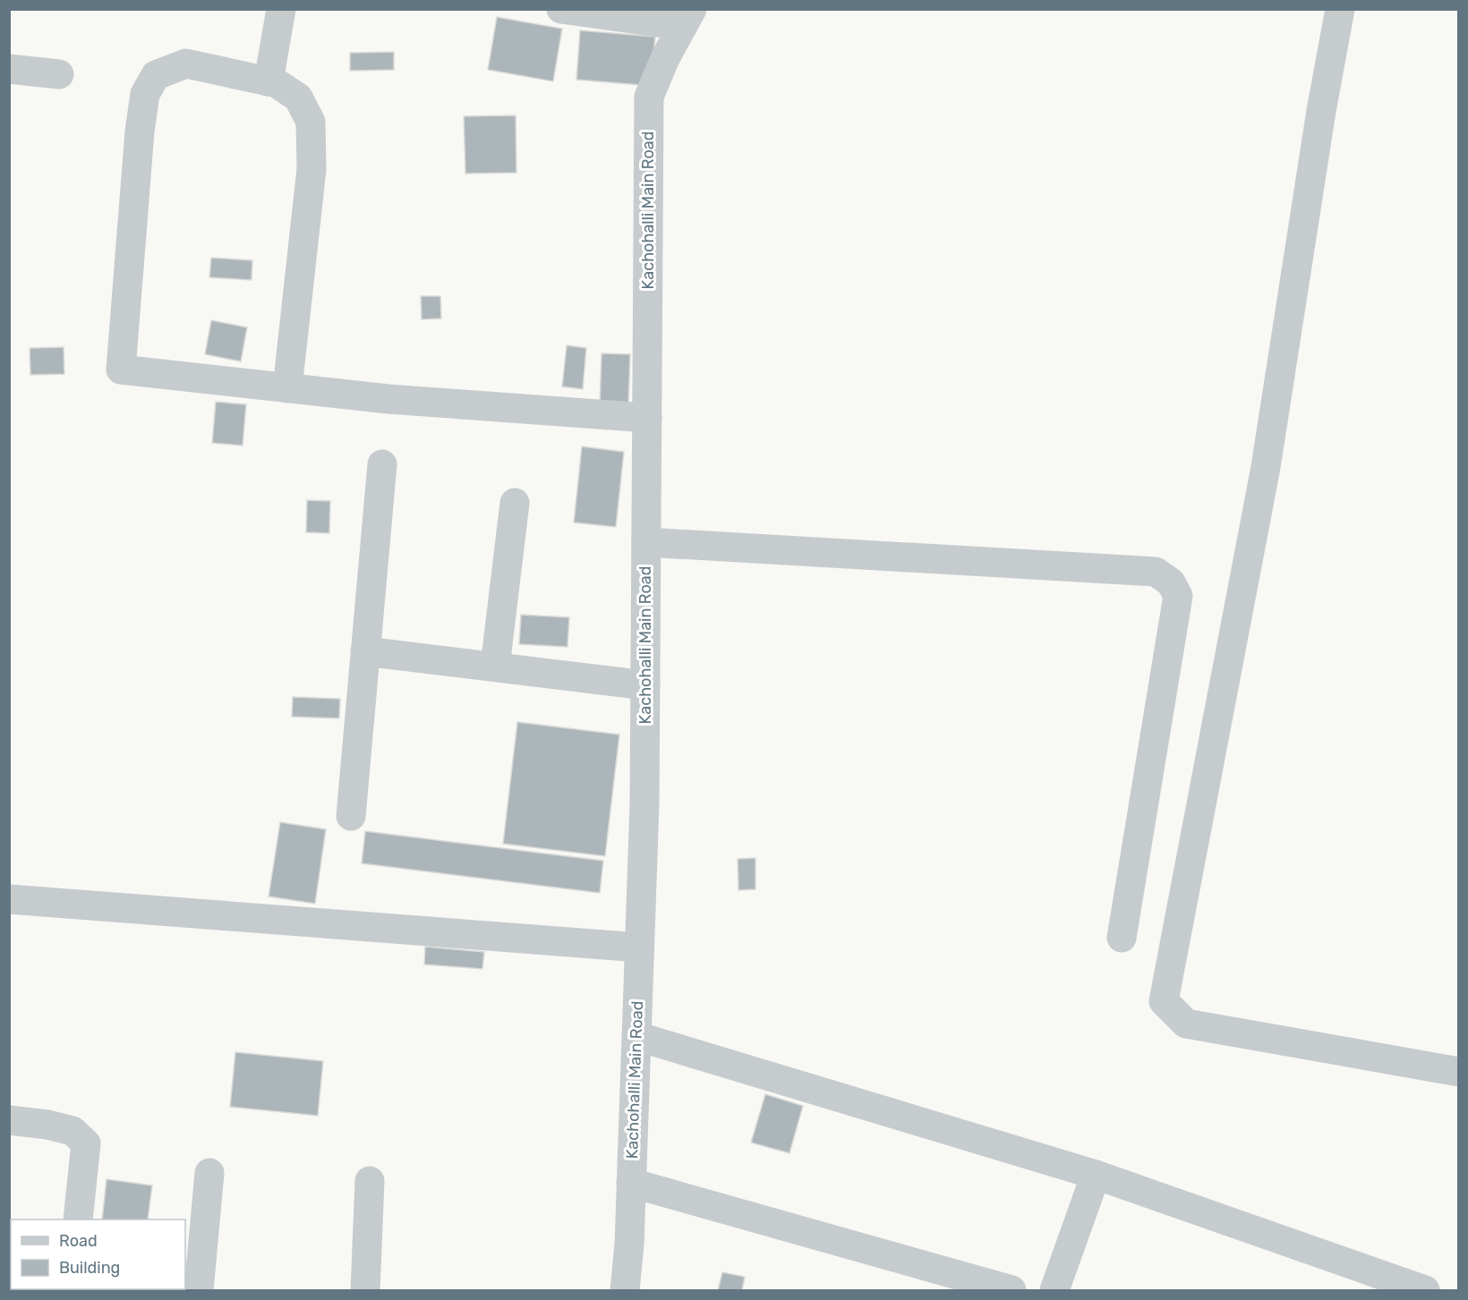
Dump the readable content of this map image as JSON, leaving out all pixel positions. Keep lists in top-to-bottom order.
{
  "streets": {
    "street": ["Kachohalli Main Road"]
  },
  "legend": ["Road", "Building"]
}
